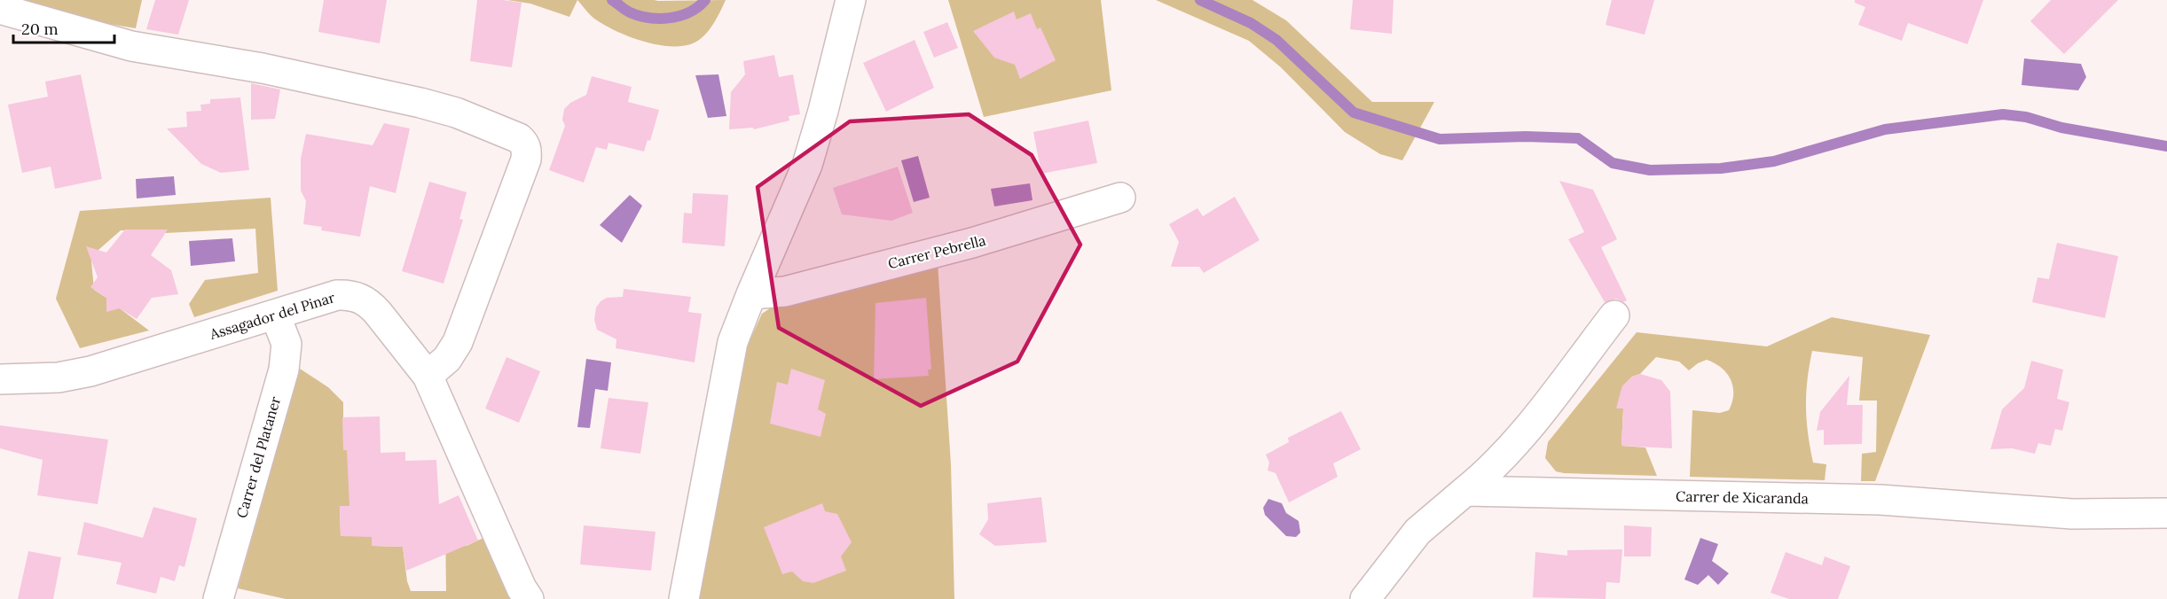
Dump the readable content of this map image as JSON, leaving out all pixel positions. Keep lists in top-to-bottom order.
{
  "streets": {
    "street": [
      "Carrer Pebrella",
      "Assagador del Pinar",
      "Carrer del Plataner",
      "Carrer de Xicaranda"
    ]
  },
  "crossings": [
    ["Assagador del Pinar", "Carrer del Plataner"]
  ],
  "scale_bar": "20 m"
}
